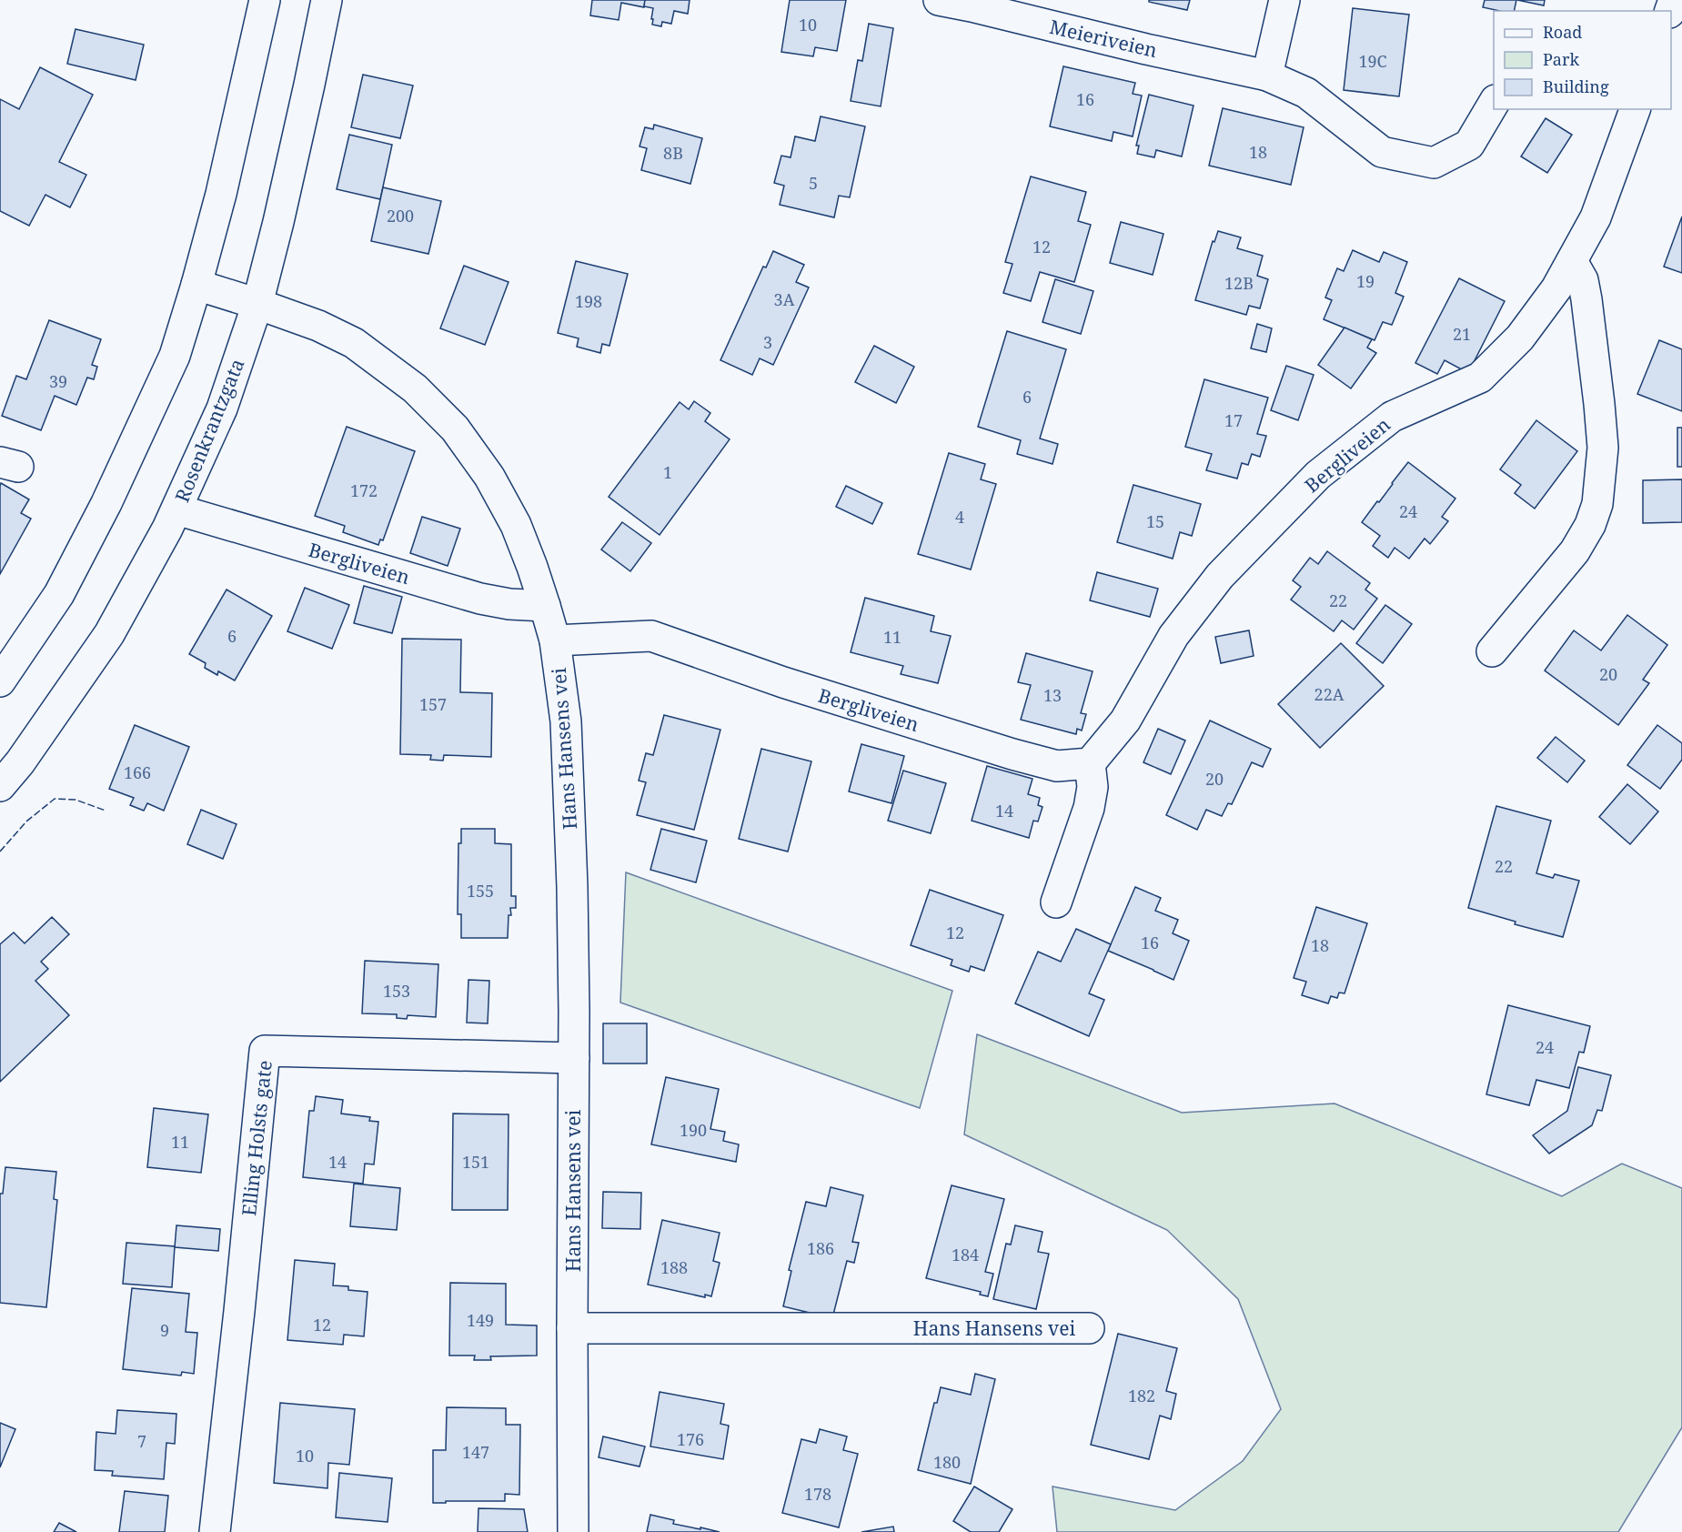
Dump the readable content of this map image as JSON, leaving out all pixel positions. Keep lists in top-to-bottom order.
{
  "streets": {
    "main road": [
      "Meieriveien",
      "Rosenkrantzgata",
      "Bergliveien",
      "Hans Hansens vei",
      "Elling Holsts gate"
    ]
  },
  "crossings": [
    ["Rosenkrantzgata", "Bergliveien"],
    ["Rosenkrantzgata", "Hans Hansens vei"],
    ["Bergliveien", "Hans Hansens vei"],
    ["Hans Hansens vei", "Elling Holsts gate"]
  ],
  "house_numbers": [
    "10",
    "19C",
    "16",
    "18",
    "8B",
    "5",
    "200",
    "12",
    "19",
    "12B",
    "3A",
    "198",
    "21",
    "3",
    "39",
    "6",
    "17",
    "1",
    "172",
    "24",
    "4",
    "15",
    "22",
    "6",
    "11",
    "20",
    "22A",
    "13",
    "157",
    "166",
    "20",
    "14",
    "22",
    "155",
    "12",
    "16",
    "18",
    "153",
    "24",
    "190",
    "11",
    "14",
    "151",
    "186",
    "184",
    "188",
    "149",
    "12",
    "9",
    "182",
    "176",
    "7",
    "147",
    "10",
    "180",
    "178"
  ],
  "legend": ["Road", "Park", "Building"]
}
